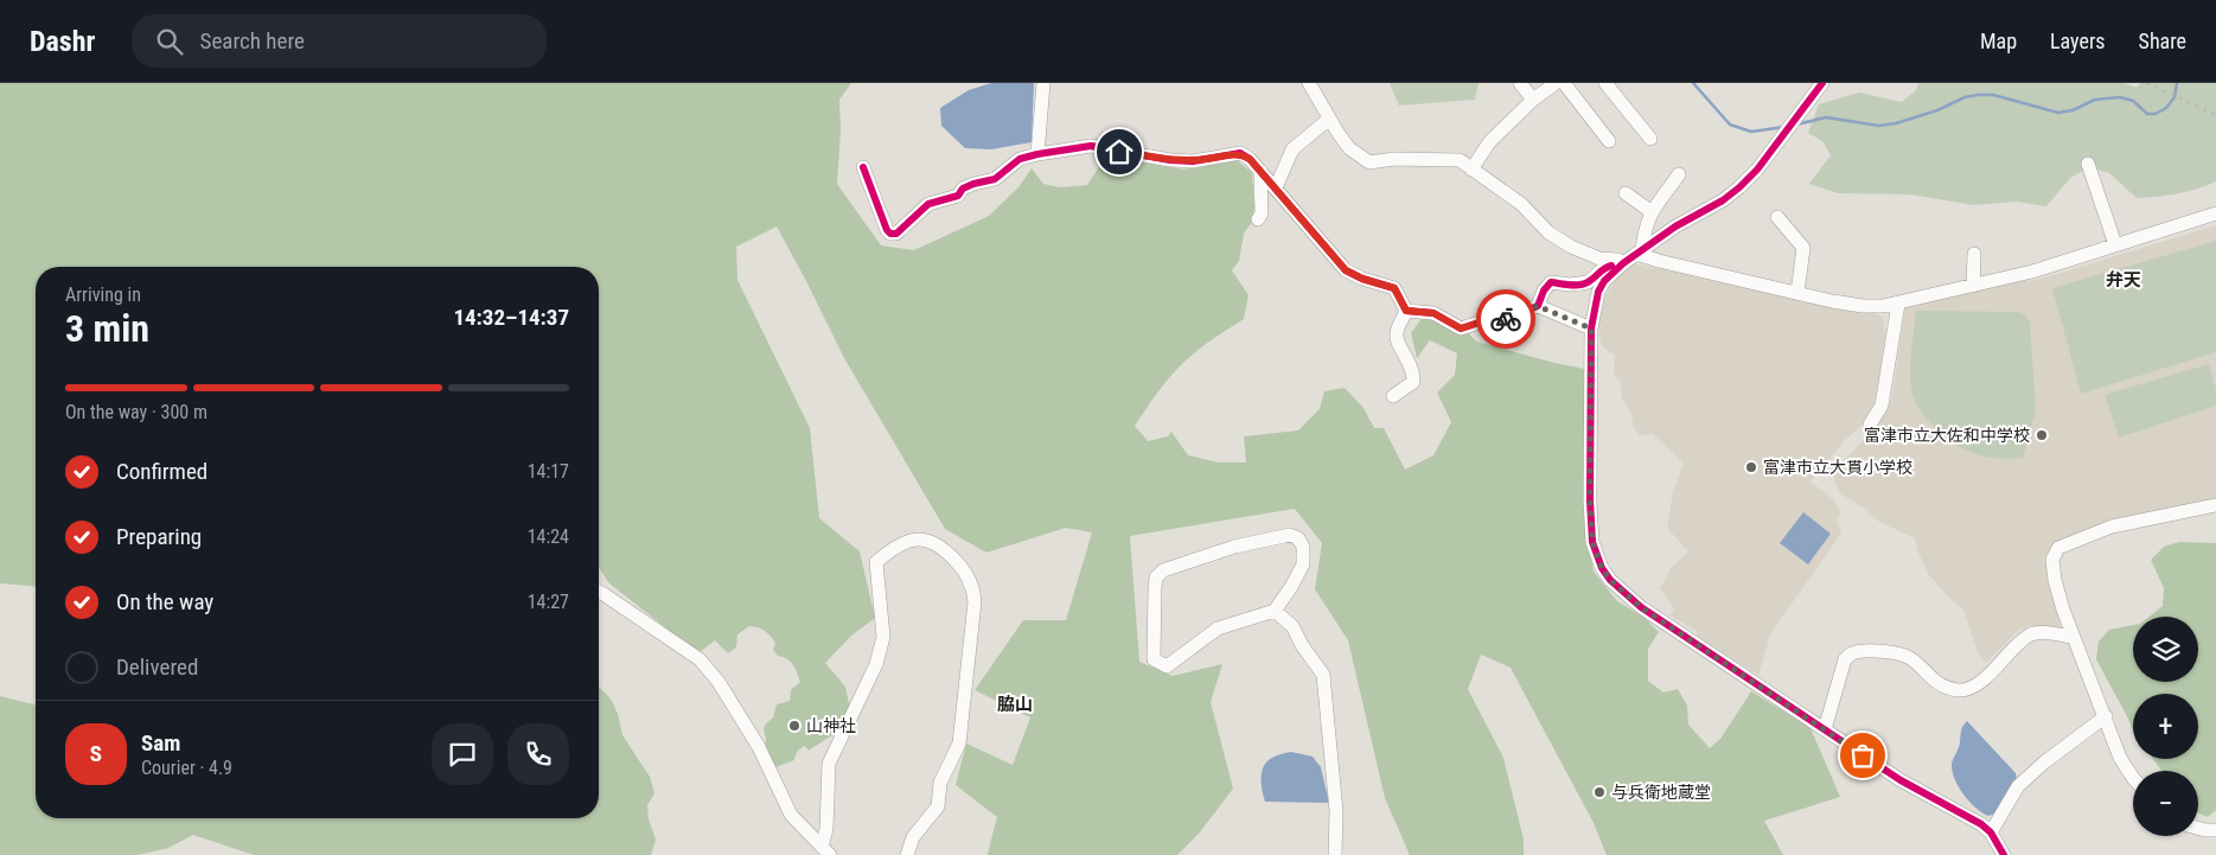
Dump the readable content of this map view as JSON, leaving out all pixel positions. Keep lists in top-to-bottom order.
{
  "districts": ["弁天", "脇山"],
  "places": [
    "富津市立大佐和中学校",
    "富津市立大貫小学校",
    "山神社",
    "与兵衛地蔵堂"
  ],
  "page": {
    "header": "Dashr",
    "search": "Search here",
    "nav": ["Map", "Layers", "Share"],
    "heading": ["3 min", "Arriving in", "14:32–14:37"],
    "panel": ["Sam", "Courier · 4.9"],
    "bar": "On the way · 300 m",
    "list": [
      ["Confirmed", "14:17"],
      ["Preparing", "14:24"],
      ["On the way", "14:27"],
      "Delivered"
    ],
    "map_buttons": ["+", "−"],
    "round": "S"
  }
}
